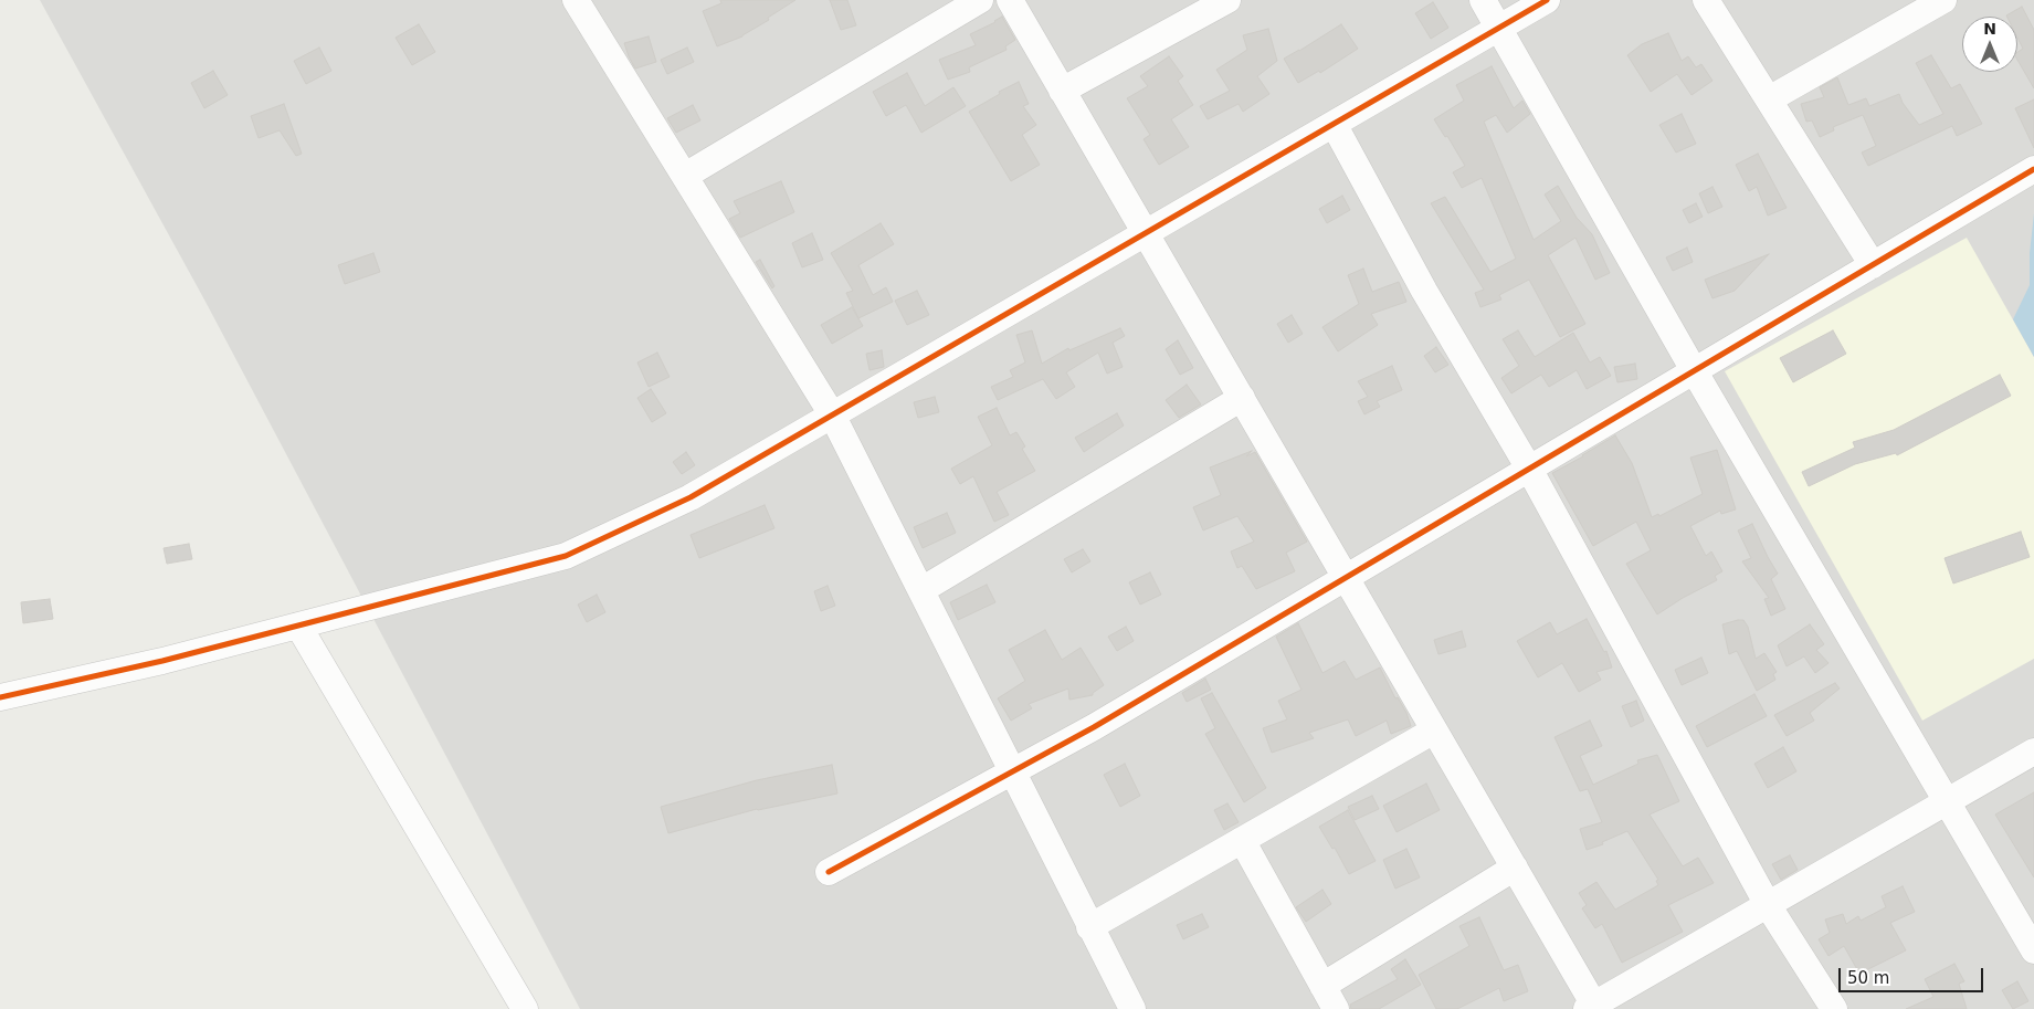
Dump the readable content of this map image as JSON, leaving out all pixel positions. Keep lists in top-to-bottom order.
{
  "scale_bar": "50 m",
  "north": "top"
}
